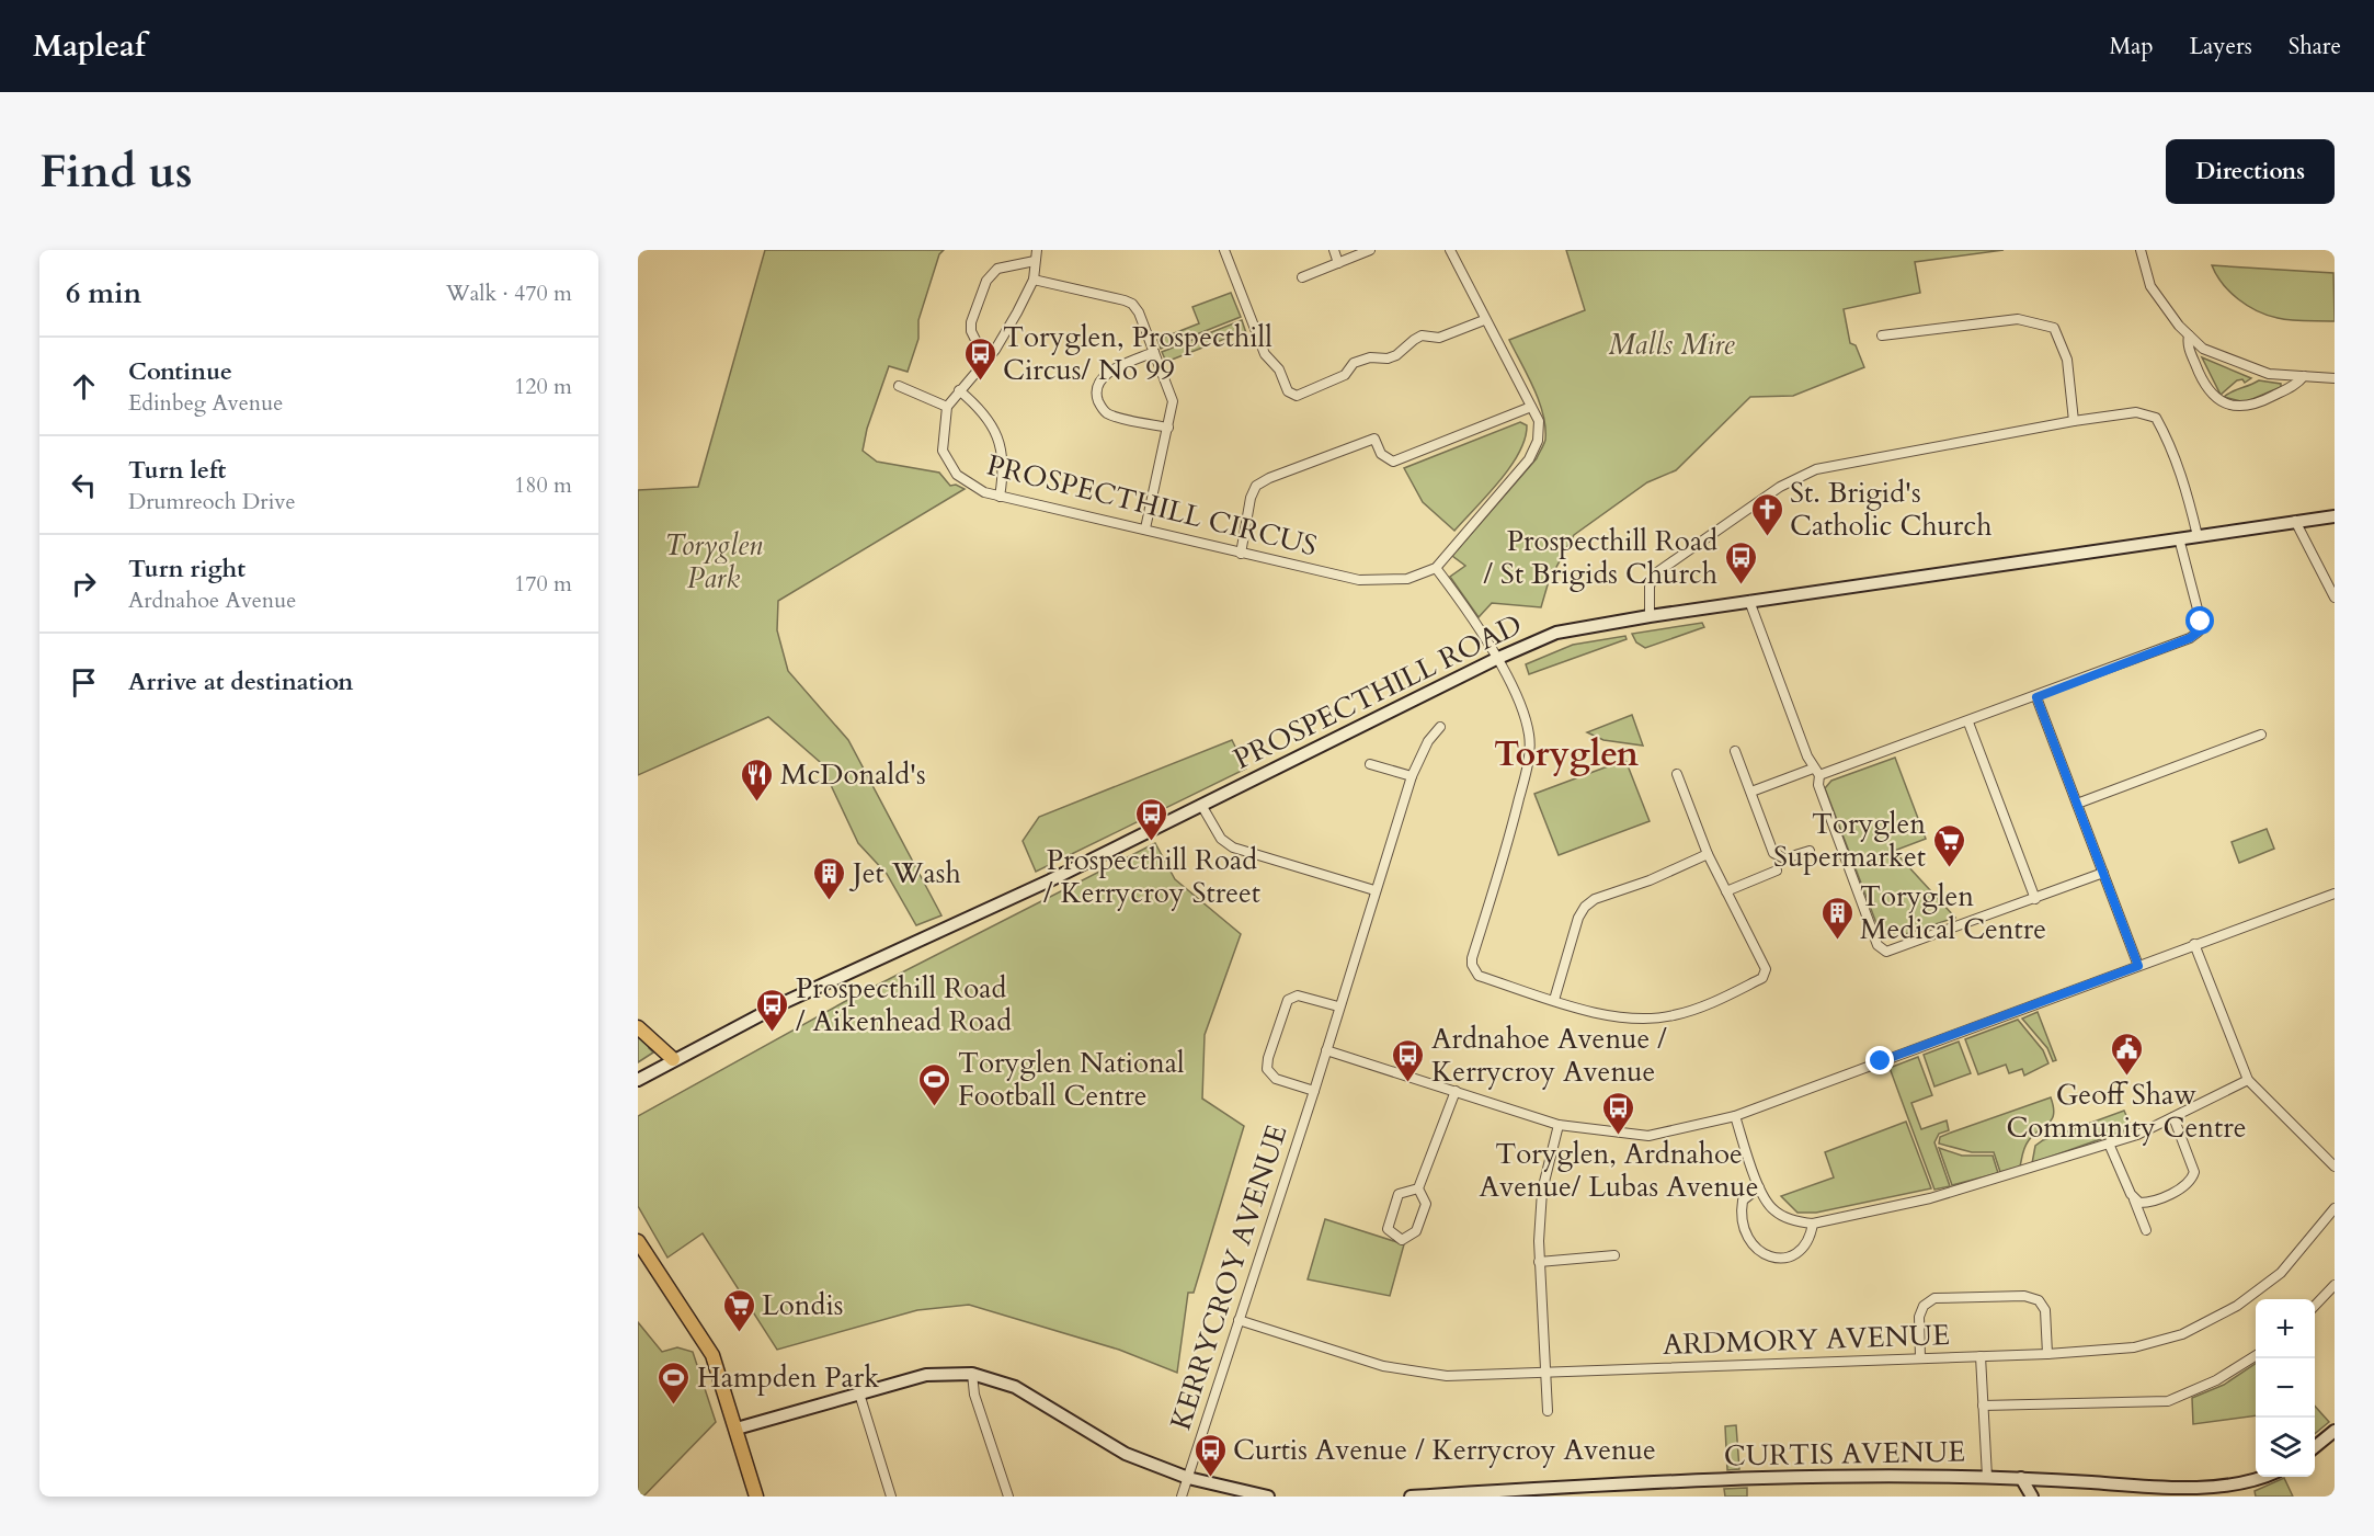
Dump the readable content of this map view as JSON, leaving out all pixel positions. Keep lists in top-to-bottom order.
{
  "streets": {
    "main road": ["PROSPECTHILL ROAD", "CURTIS AVENUE"],
    "street": ["PROSPECTHILL CIRCUS", "KERRYCROY AVENUE", "ARDMORY AVENUE"]
  },
  "crossings": [
    ["KERRYCROY AVENUE", "ARDMORY AVENUE"]
  ],
  "districts": ["Toryglen"],
  "parks": ["Malls Mire", "Toryglen Park"],
  "places": {
    "bus stop": [
      "Toryglen, Prospecthill Circus/ No 99",
      "Prospecthill Road / St Brigids Church",
      "Prospecthill Road / Kerrycroy Street",
      "Prospecthill Road / Aikenhead Road",
      "Ardnahoe Avenue / Kerrycroy Avenue",
      "Toryglen, Ardnahoe Avenue/ Lubas Avenue",
      "Curtis Avenue / Kerrycroy Avenue"
    ],
    "church": ["St. Brigid's Catholic Church"],
    "restaurant": ["McDonald's"],
    "supermarket": ["Toryglen Supermarket", "Londis"],
    "building": ["Jet Wash", "Toryglen Medical Centre"],
    "public building": ["Geoff Shaw Community Centre"],
    "sports": ["Toryglen National Football Centre", "Hampden Park"]
  },
  "page": {
    "header": "Mapleaf",
    "nav": ["Map", "Layers", "Share"],
    "buttons": "Directions",
    "title": "Find us",
    "heading": ["6 min", "Walk · 470 m"],
    "list": [
      ["Continue", "Edinbeg Avenue", "120 m"],
      ["Turn left", "Drumreoch Drive", "180 m"],
      ["Turn right", "Ardnahoe Avenue", "170 m"],
      "Arrive at destination"
    ],
    "map_buttons": ["+", "−"]
  }
}
